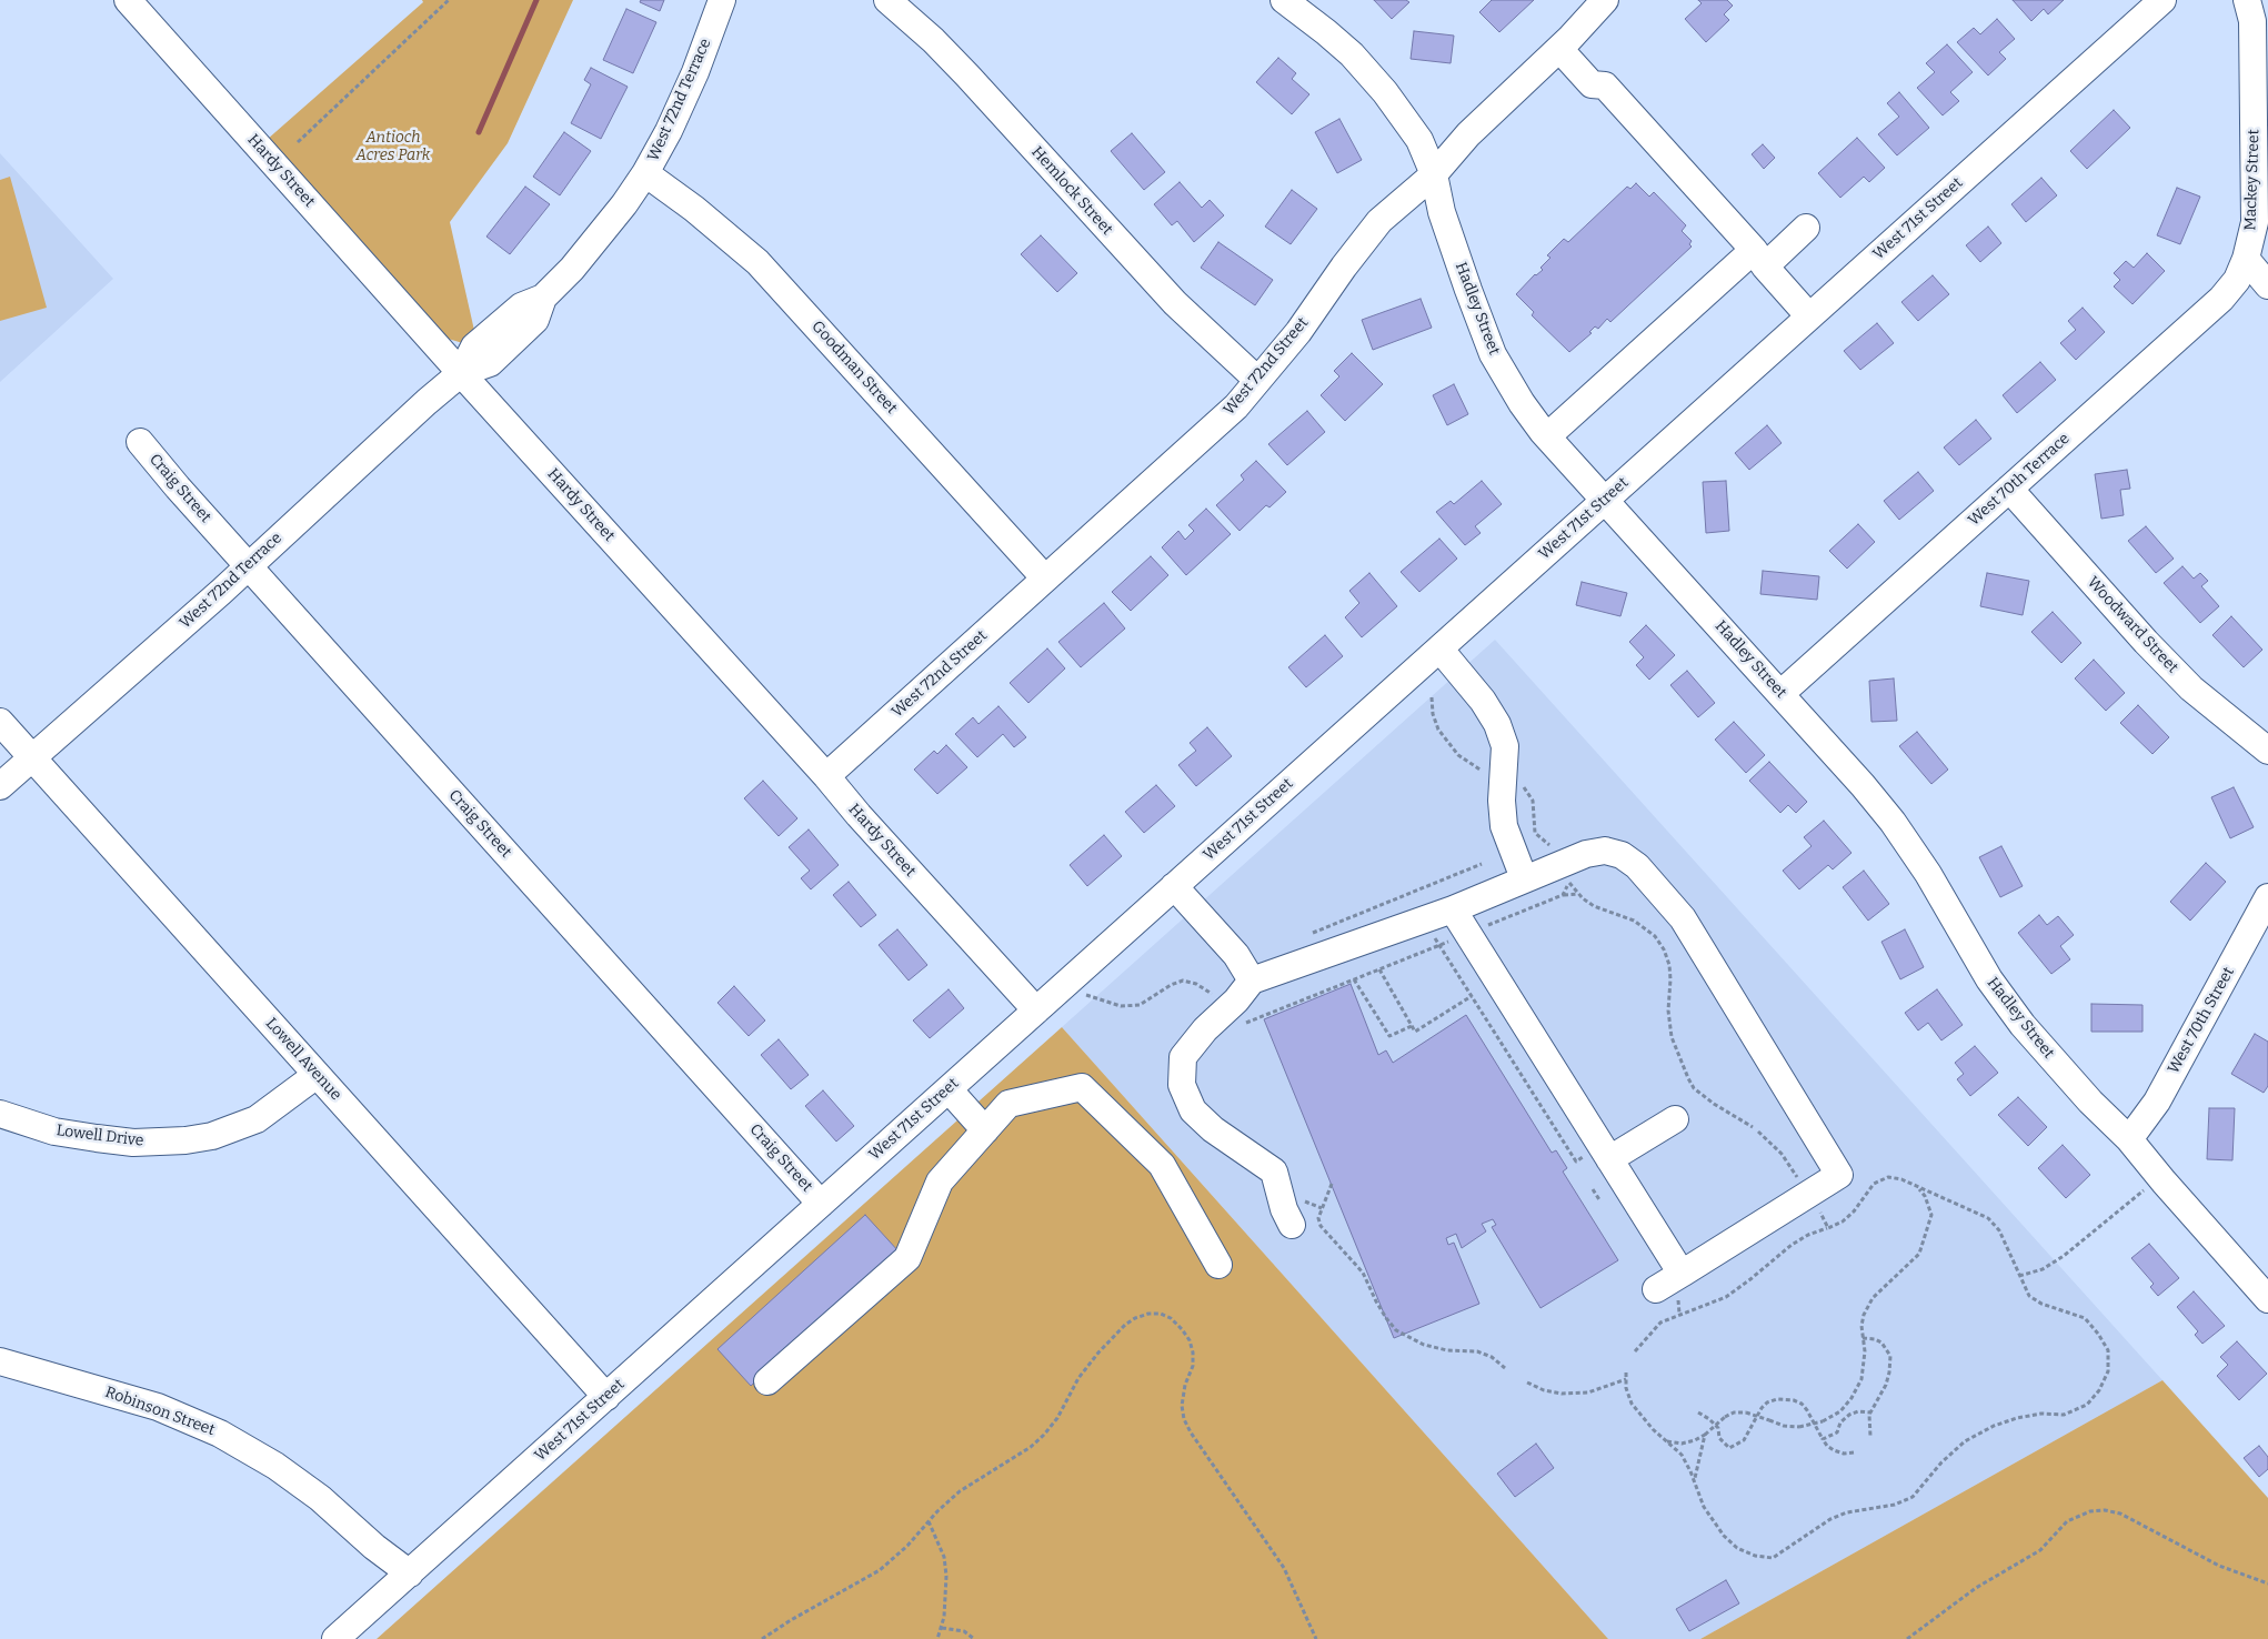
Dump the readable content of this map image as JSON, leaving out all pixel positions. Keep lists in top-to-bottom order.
{
  "streets": {
    "street": [
      "West 72nd Terrace",
      "Hardy Street",
      "Mackey Street",
      "Hemlock Street",
      "West 71st Street",
      "Hadley Street",
      "West 72nd Street",
      "Goodman Street",
      "West 70th Terrace",
      "Craig Street",
      "Woodward Street",
      "West 70th Street",
      "Lowell Avenue",
      "Lowell Drive",
      "Robinson Street"
    ]
  },
  "crossings": [
    ["West 72nd Terrace", "Hardy Street"],
    ["West 72nd Terrace", "Goodman Street"],
    ["West 72nd Terrace", "Craig Street"],
    ["West 72nd Terrace", "Lowell Avenue"],
    ["Hardy Street", "West 71st Street"],
    ["Hardy Street", "West 72nd Street"],
    ["Mackey Street", "West 70th Terrace"],
    ["Hemlock Street", "West 72nd Street"],
    ["West 71st Street", "Hadley Street"],
    ["West 71st Street", "Craig Street"],
    ["West 71st Street", "Lowell Avenue"],
    ["West 71st Street", "Robinson Street"],
    ["Hadley Street", "West 72nd Street"],
    ["Hadley Street", "West 70th Terrace"],
    ["Hadley Street", "West 70th Street"],
    ["West 72nd Street", "Goodman Street"],
    ["West 70th Terrace", "Woodward Street"],
    ["Lowell Avenue", "Lowell Drive"]
  ],
  "parks": ["Antioch Acres Park"]
}
